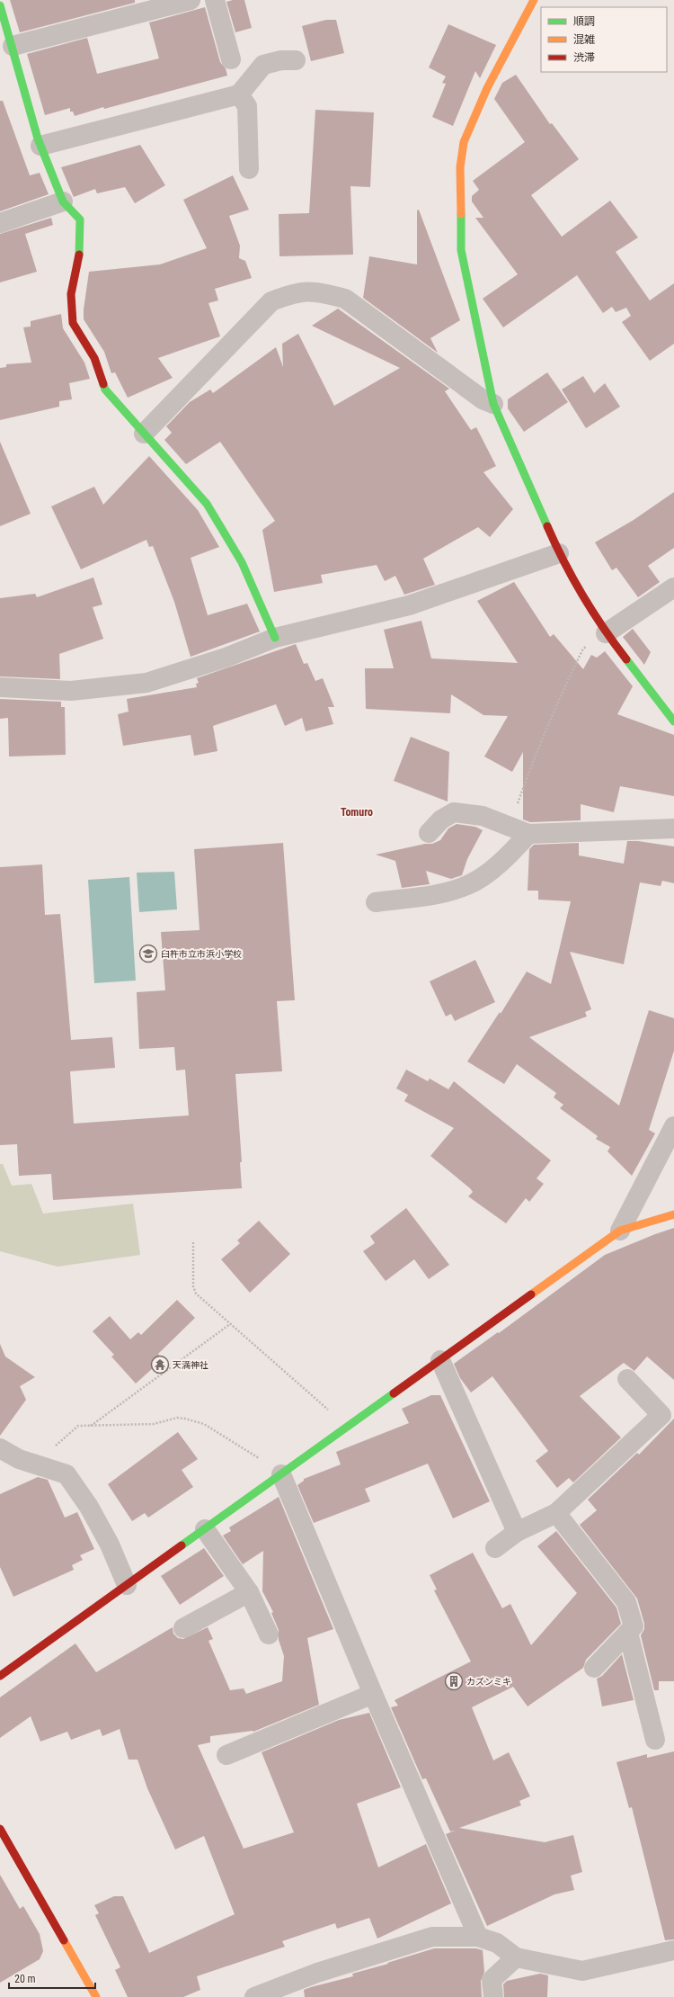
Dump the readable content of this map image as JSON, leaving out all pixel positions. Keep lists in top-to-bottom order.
{
  "districts": ["Tomuro"],
  "places": {
    "school or university": ["臼杵市立市浜小学校"],
    "temple": ["天満神社"],
    "building": ["カズンミキ"]
  },
  "legend": ["順調", "混雑", "渋滞"],
  "scale_bar": "20 m"
}
